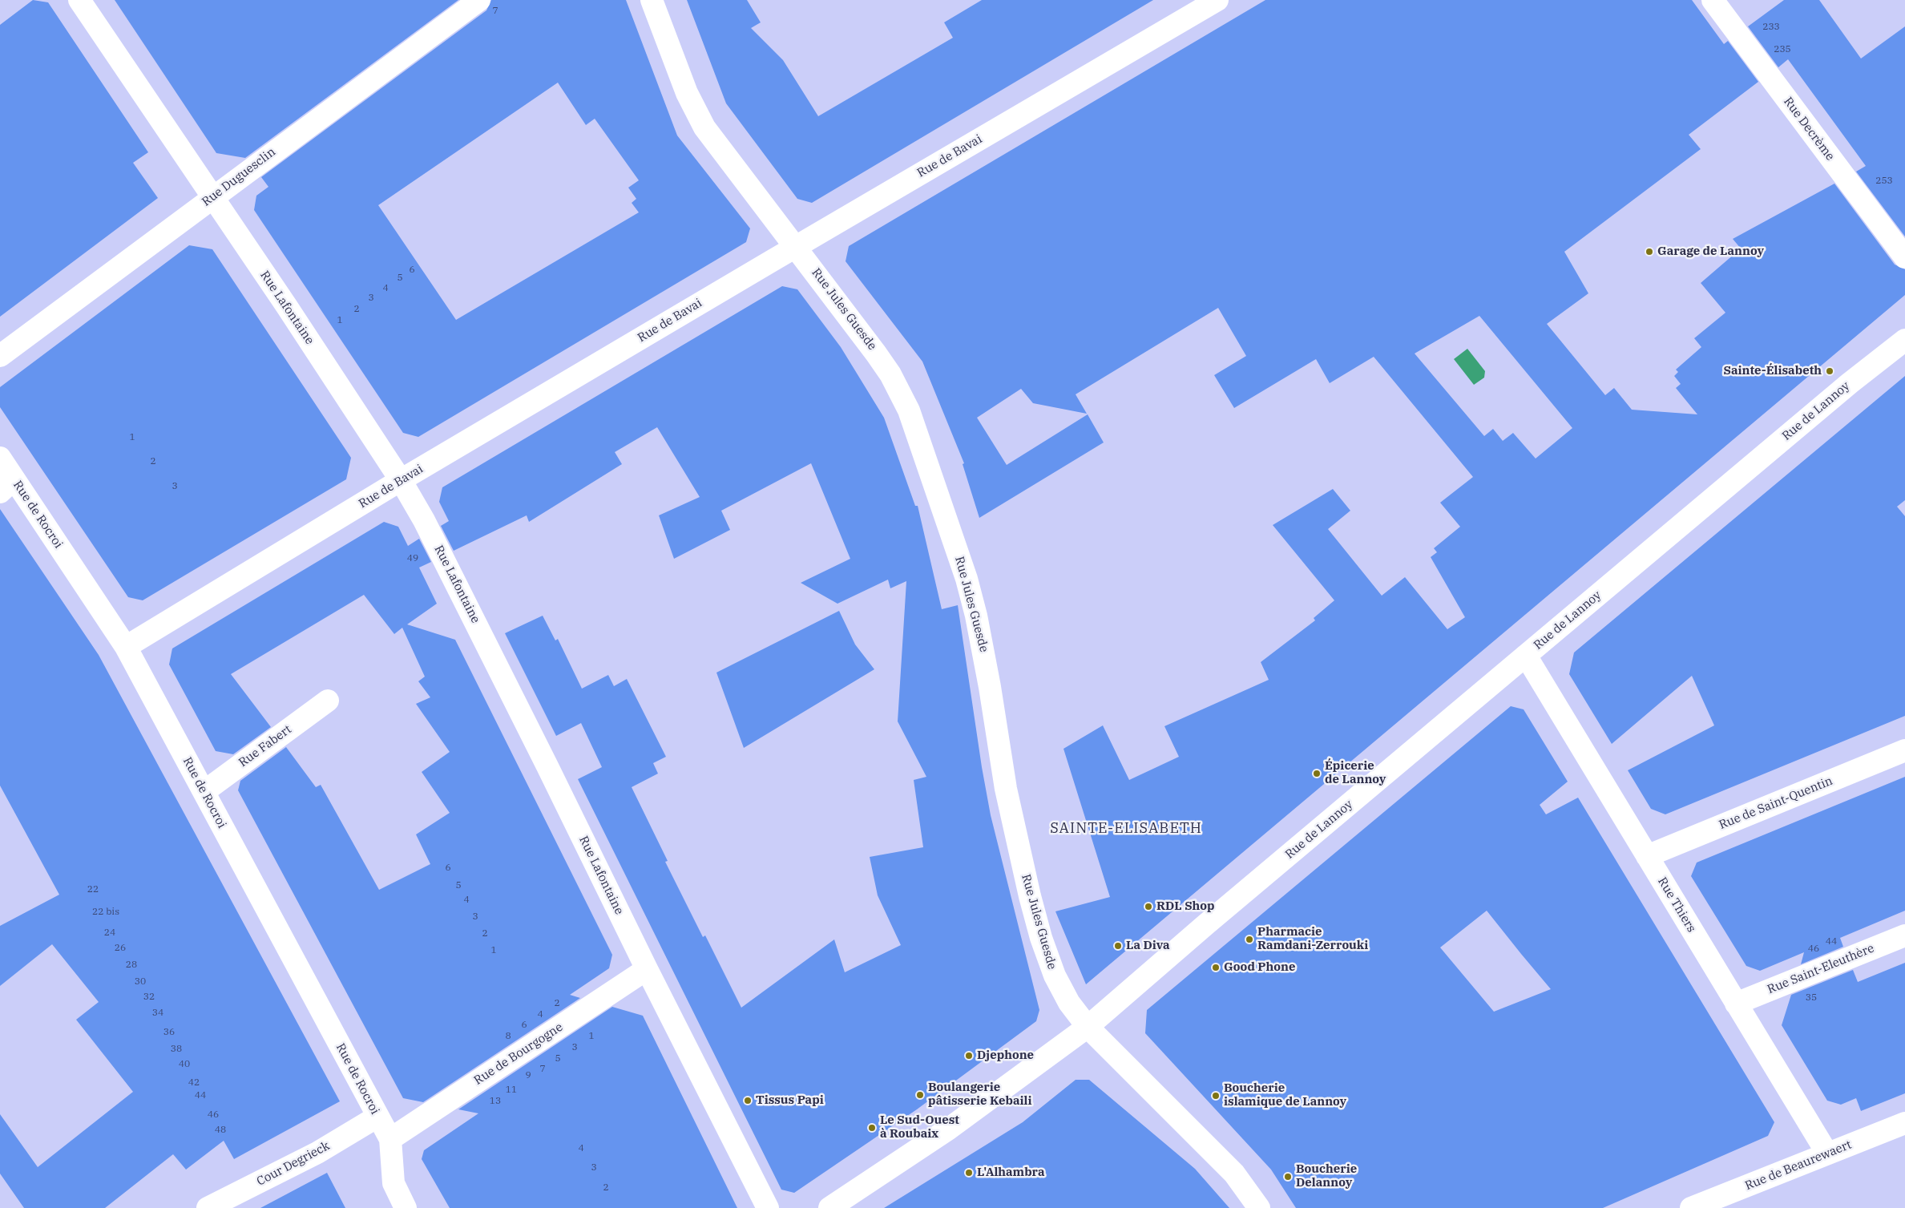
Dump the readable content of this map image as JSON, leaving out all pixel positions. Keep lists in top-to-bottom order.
{
  "streets": {
    "street": [
      "Rue Decrème",
      "Rue de Bavai",
      "Rue Duguesclin",
      "Rue Lafontaine",
      "Rue Jules Guesde",
      "Rue de Lannoy",
      "Rue de Rocroi",
      "Rue Fabert",
      "Rue de Saint-Quentin",
      "Rue Thiers",
      "Rue Saint-Eleuthère",
      "Rue de Bourgogne",
      "Cour Degrieck",
      "Rue de Beaurewaert"
    ]
  },
  "crossings": [
    ["Rue de Bavai", "Rue Lafontaine"],
    ["Rue de Bavai", "Rue Jules Guesde"],
    ["Rue de Bavai", "Rue de Rocroi"],
    ["Rue Duguesclin", "Rue Lafontaine"],
    ["Rue Lafontaine", "Rue de Bourgogne"],
    ["Rue Jules Guesde", "Rue de Lannoy"],
    ["Rue de Lannoy", "Rue Thiers"],
    ["Rue de Rocroi", "Rue Fabert"],
    ["Rue de Rocroi", "Rue de Bourgogne"],
    ["Rue de Rocroi", "Cour Degrieck"],
    ["Rue de Saint-Quentin", "Rue Thiers"],
    ["Rue Thiers", "Rue Saint-Eleuthère"],
    ["Rue Thiers", "Rue de Beaurewaert"]
  ],
  "districts": ["SAINTE-ELISABETH"],
  "places": [
    "Garage de Lannoy",
    "Sainte-Élisabeth",
    "Épicerie de Lannoy",
    "RDL Shop",
    "Pharmacie Ramdani-Zerrouki",
    "La Diva",
    "Good Phone",
    "Djephone",
    "Boulangerie pâtisserie Kebaili",
    "Boucherie islamique de Lannoy",
    "Tissus Papi",
    "Le Sud-Ouest à Roubaix",
    "L'Alhambra",
    "Boucherie Delannoy"
  ],
  "house_numbers": [
    "7",
    "233",
    "235",
    "253",
    "6",
    "5",
    "4",
    "3",
    "2",
    "1",
    "1",
    "2",
    "3",
    "49",
    "6",
    "5",
    "22",
    "4",
    "22 bis",
    "3",
    "24",
    "2",
    "44",
    "26",
    "46",
    "1",
    "28",
    "30",
    "32",
    "35",
    "2",
    "34",
    "4",
    "6",
    "36",
    "8",
    "1",
    "3",
    "38",
    "5",
    "40",
    "7",
    "9",
    "42",
    "11",
    "44",
    "13",
    "46",
    "48",
    "4",
    "3",
    "2"
  ]
}
